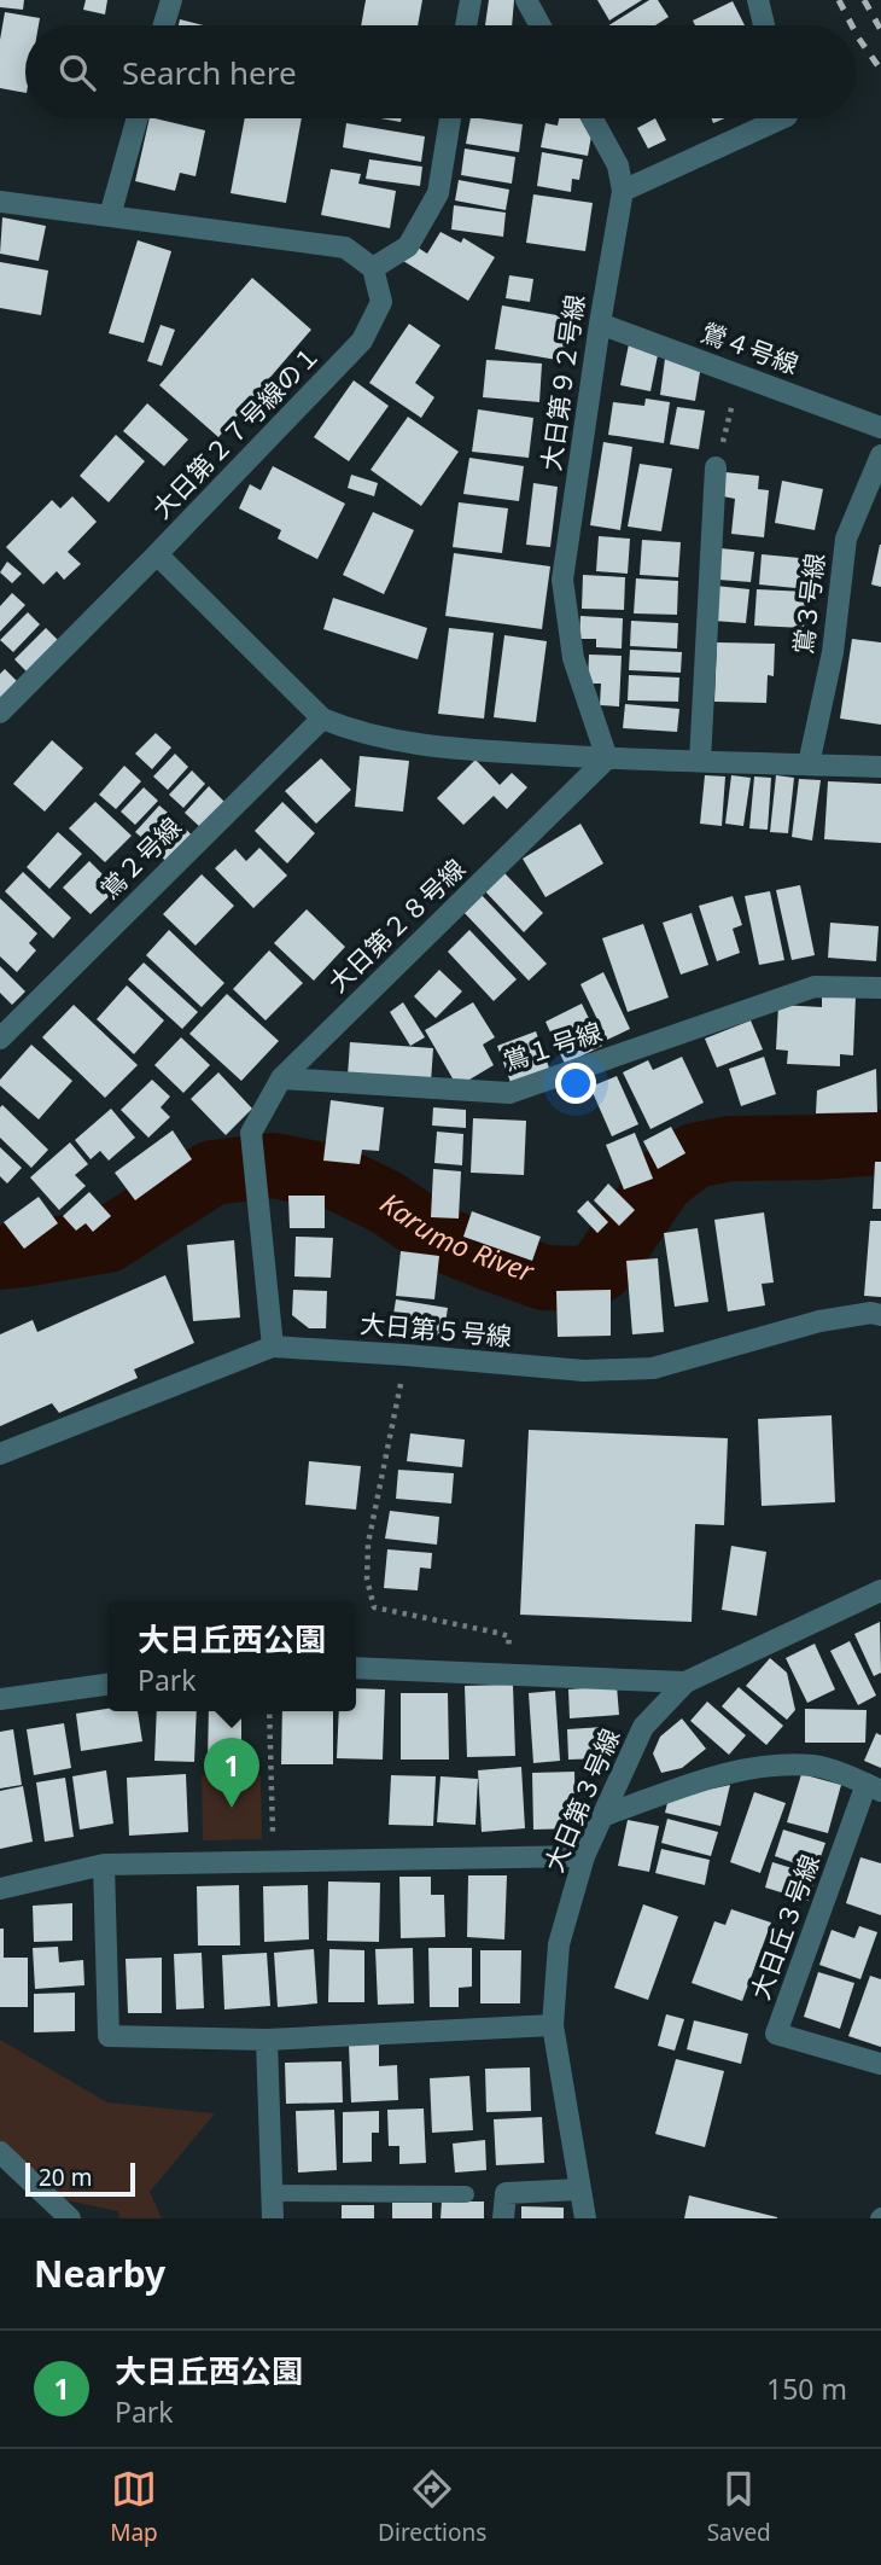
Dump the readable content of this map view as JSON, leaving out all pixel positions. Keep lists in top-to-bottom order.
{
  "streets": {
    "street": [
      "鶯４号線",
      "大日第９２号線",
      "大日第２７号線の１",
      "鴬３号線",
      "鴬２号線",
      "大日第２８号線",
      "鴬１号線",
      "大日第５号線",
      "大日第３号線",
      "大日丘３号線"
    ]
  },
  "crossings": [
    ["鶯４号線", "大日第９２号線"],
    ["大日第９２号線", "大日第２７号線の１"],
    ["大日第９２号線", "大日第２８号線"],
    ["大日第２７号線の１", "鴬３号線"],
    ["大日第２７号線の１", "鴬２号線"],
    ["大日第２７号線の１", "大日第２８号線"],
    ["大日第２８号線", "鴬１号線"],
    ["大日第２８号線", "大日第５号線"]
  ],
  "water": ["Karumo River"],
  "scale_bar": "20 m",
  "page": {
    "search": "Search here",
    "popup": ["大日丘西公園", "Park"],
    "pins": "1",
    "scale": "20 m",
    "heading": "Nearby",
    "list": [
      {
        "mark": "1",
        "name": "大日丘西公園",
        "note": "Park",
        "value": "150 m"
      }
    ],
    "nav": ["Map", "Directions", "Saved"]
  }
}
